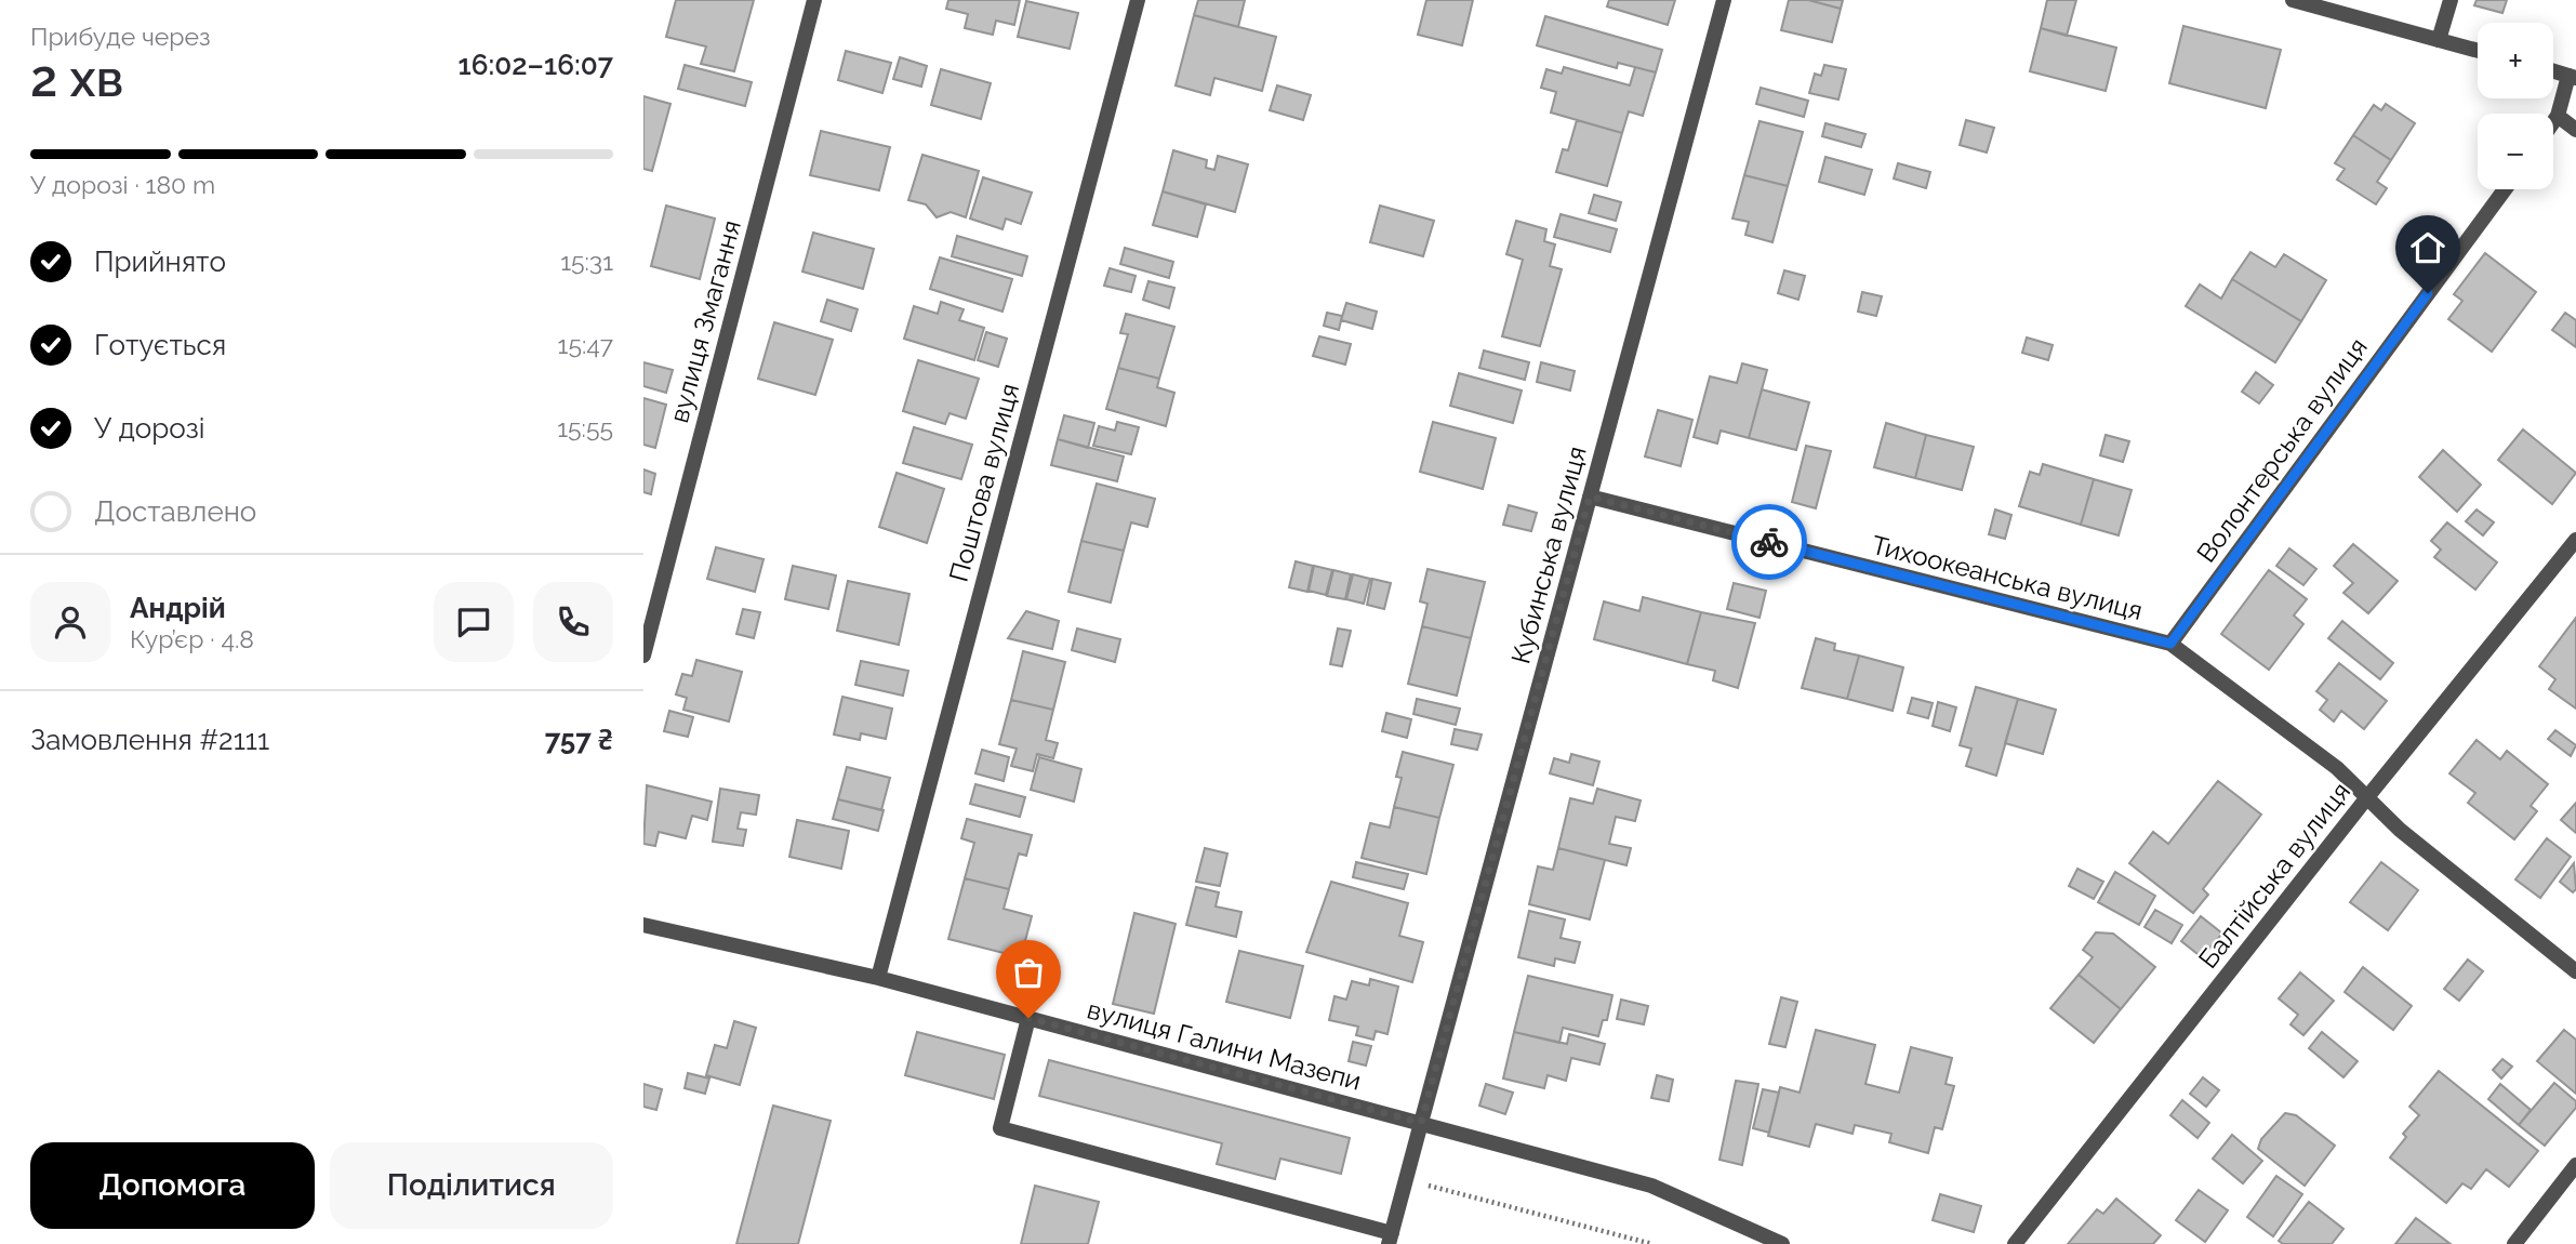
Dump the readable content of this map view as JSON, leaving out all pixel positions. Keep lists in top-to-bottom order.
{
  "streets": {
    "street": [
      "вулиця Змагання",
      "Волонтерська вулиця",
      "Поштова вулиця",
      "Кубинська вулиця",
      "Тихоокеанська вулиця",
      "Балтійська вулиця",
      "вулиця Галини Мазепи"
    ]
  },
  "crossings": [
    ["Волонтерська вулиця", "Тихоокеанська вулиця"],
    ["Поштова вулиця", "вулиця Галини Мазепи"],
    ["Кубинська вулиця", "Тихоокеанська вулиця"],
    ["Кубинська вулиця", "вулиця Галини Мазепи"],
    ["Тихоокеанська вулиця", "Балтійська вулиця"]
  ],
  "page": {
    "heading": ["2 хв", "Прибуде через", "16:02–16:07"],
    "panel": [
      "Андрій",
      "Кур’єр · 4.8",
      "Замовлення #2111",
      "757 ₴"
    ],
    "map_buttons": ["+", "−"],
    "bar": "У дорозі · 180 m",
    "list": [
      ["Прийнято", "15:31"],
      ["Готується", "15:47"],
      ["У дорозі", "15:55"],
      "Доставлено"
    ],
    "buttons": ["Допомога", "Поділитися"]
  }
}
